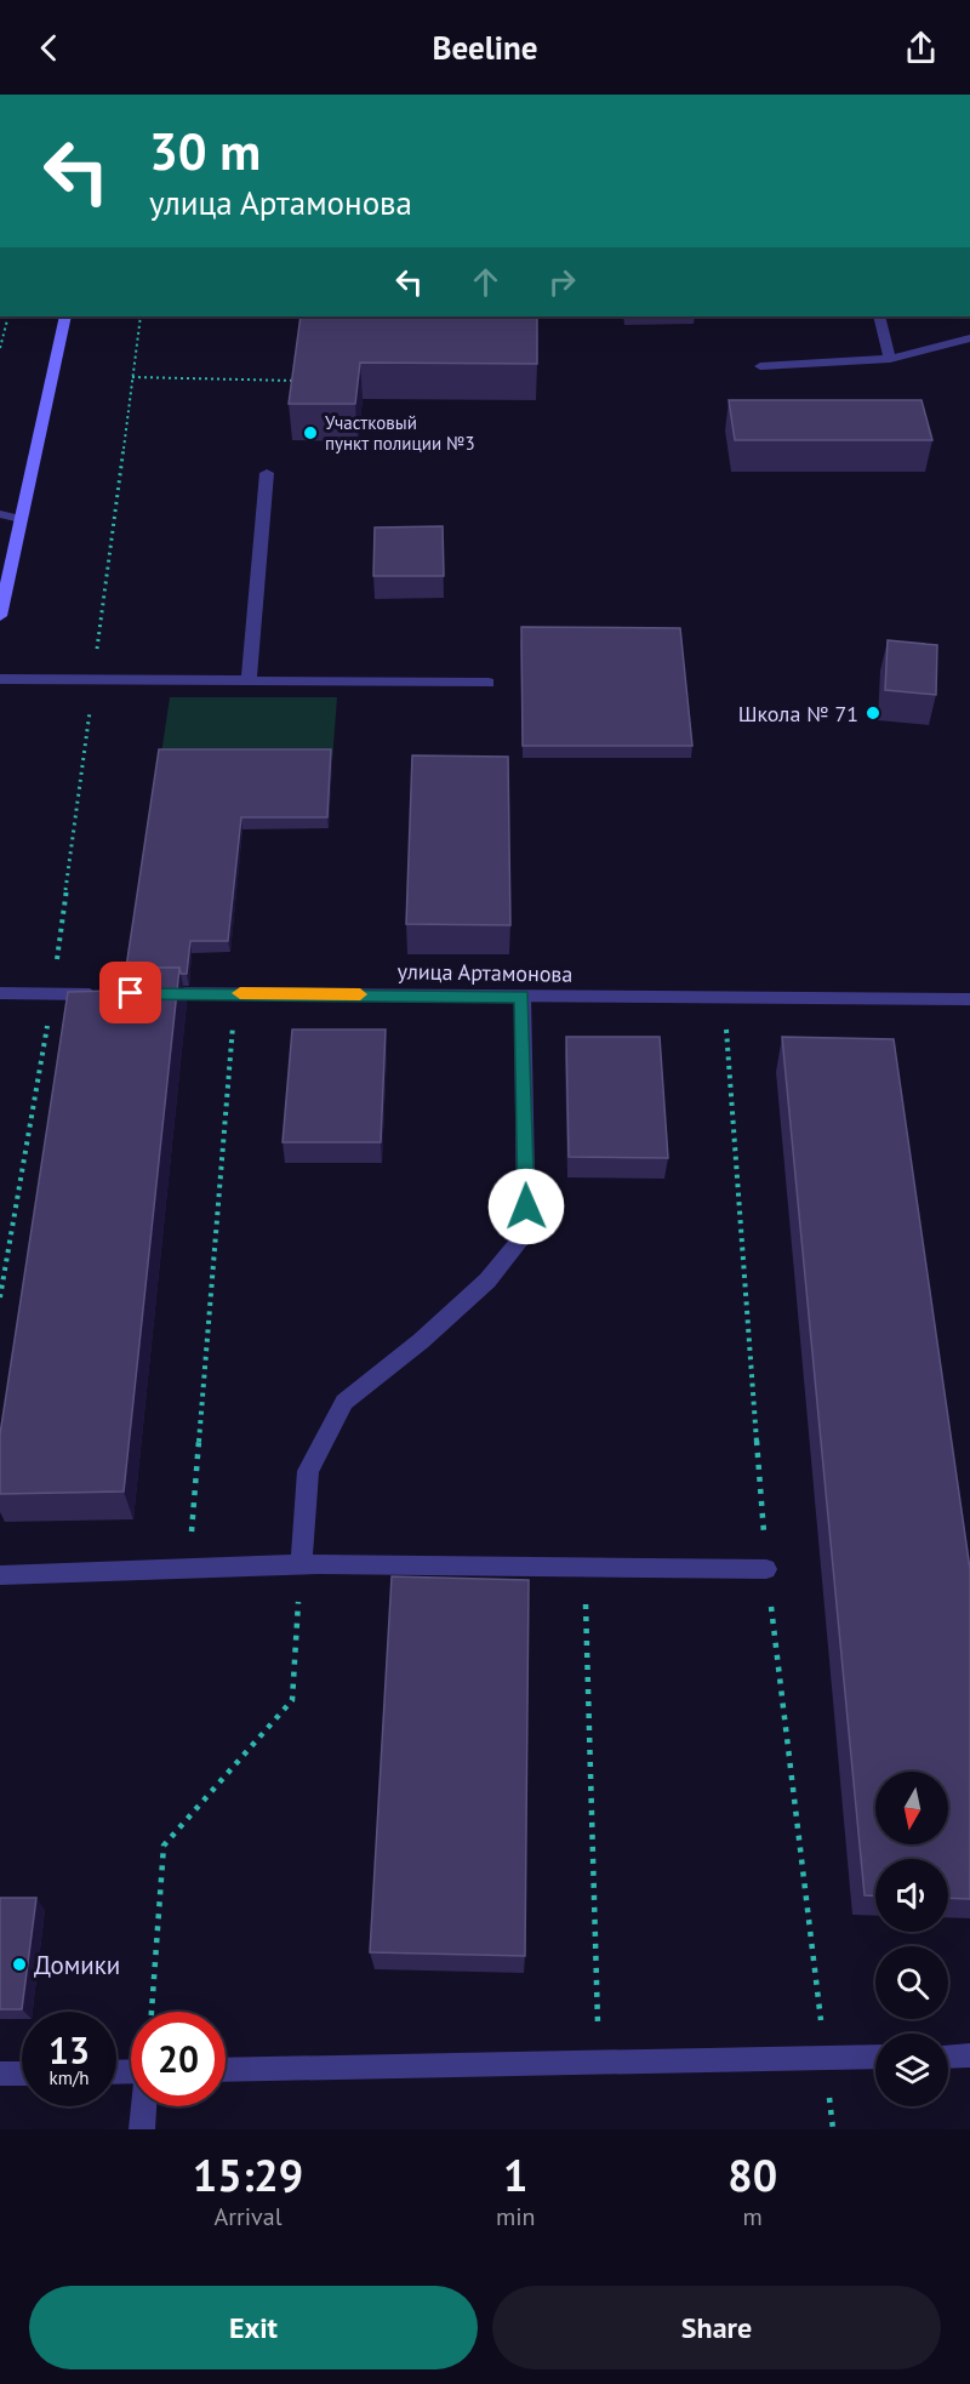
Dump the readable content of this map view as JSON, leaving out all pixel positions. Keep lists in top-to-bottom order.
{
  "streets": {
    "street": ["улица Артамонова"]
  },
  "places": ["Участковый пункт полиции №3", "Школа № 71", "Домики"],
  "north": "bottom",
  "page": {
    "header": "Beeline",
    "turn": ["30 m", "улица Артамонова"],
    "speed": "13 km/h",
    "limit": "20",
    "eta": [
      "15:29",
      "Arrival",
      "1",
      "min",
      "80",
      "m"
    ],
    "buttons": ["Exit", "Share"]
  }
}
